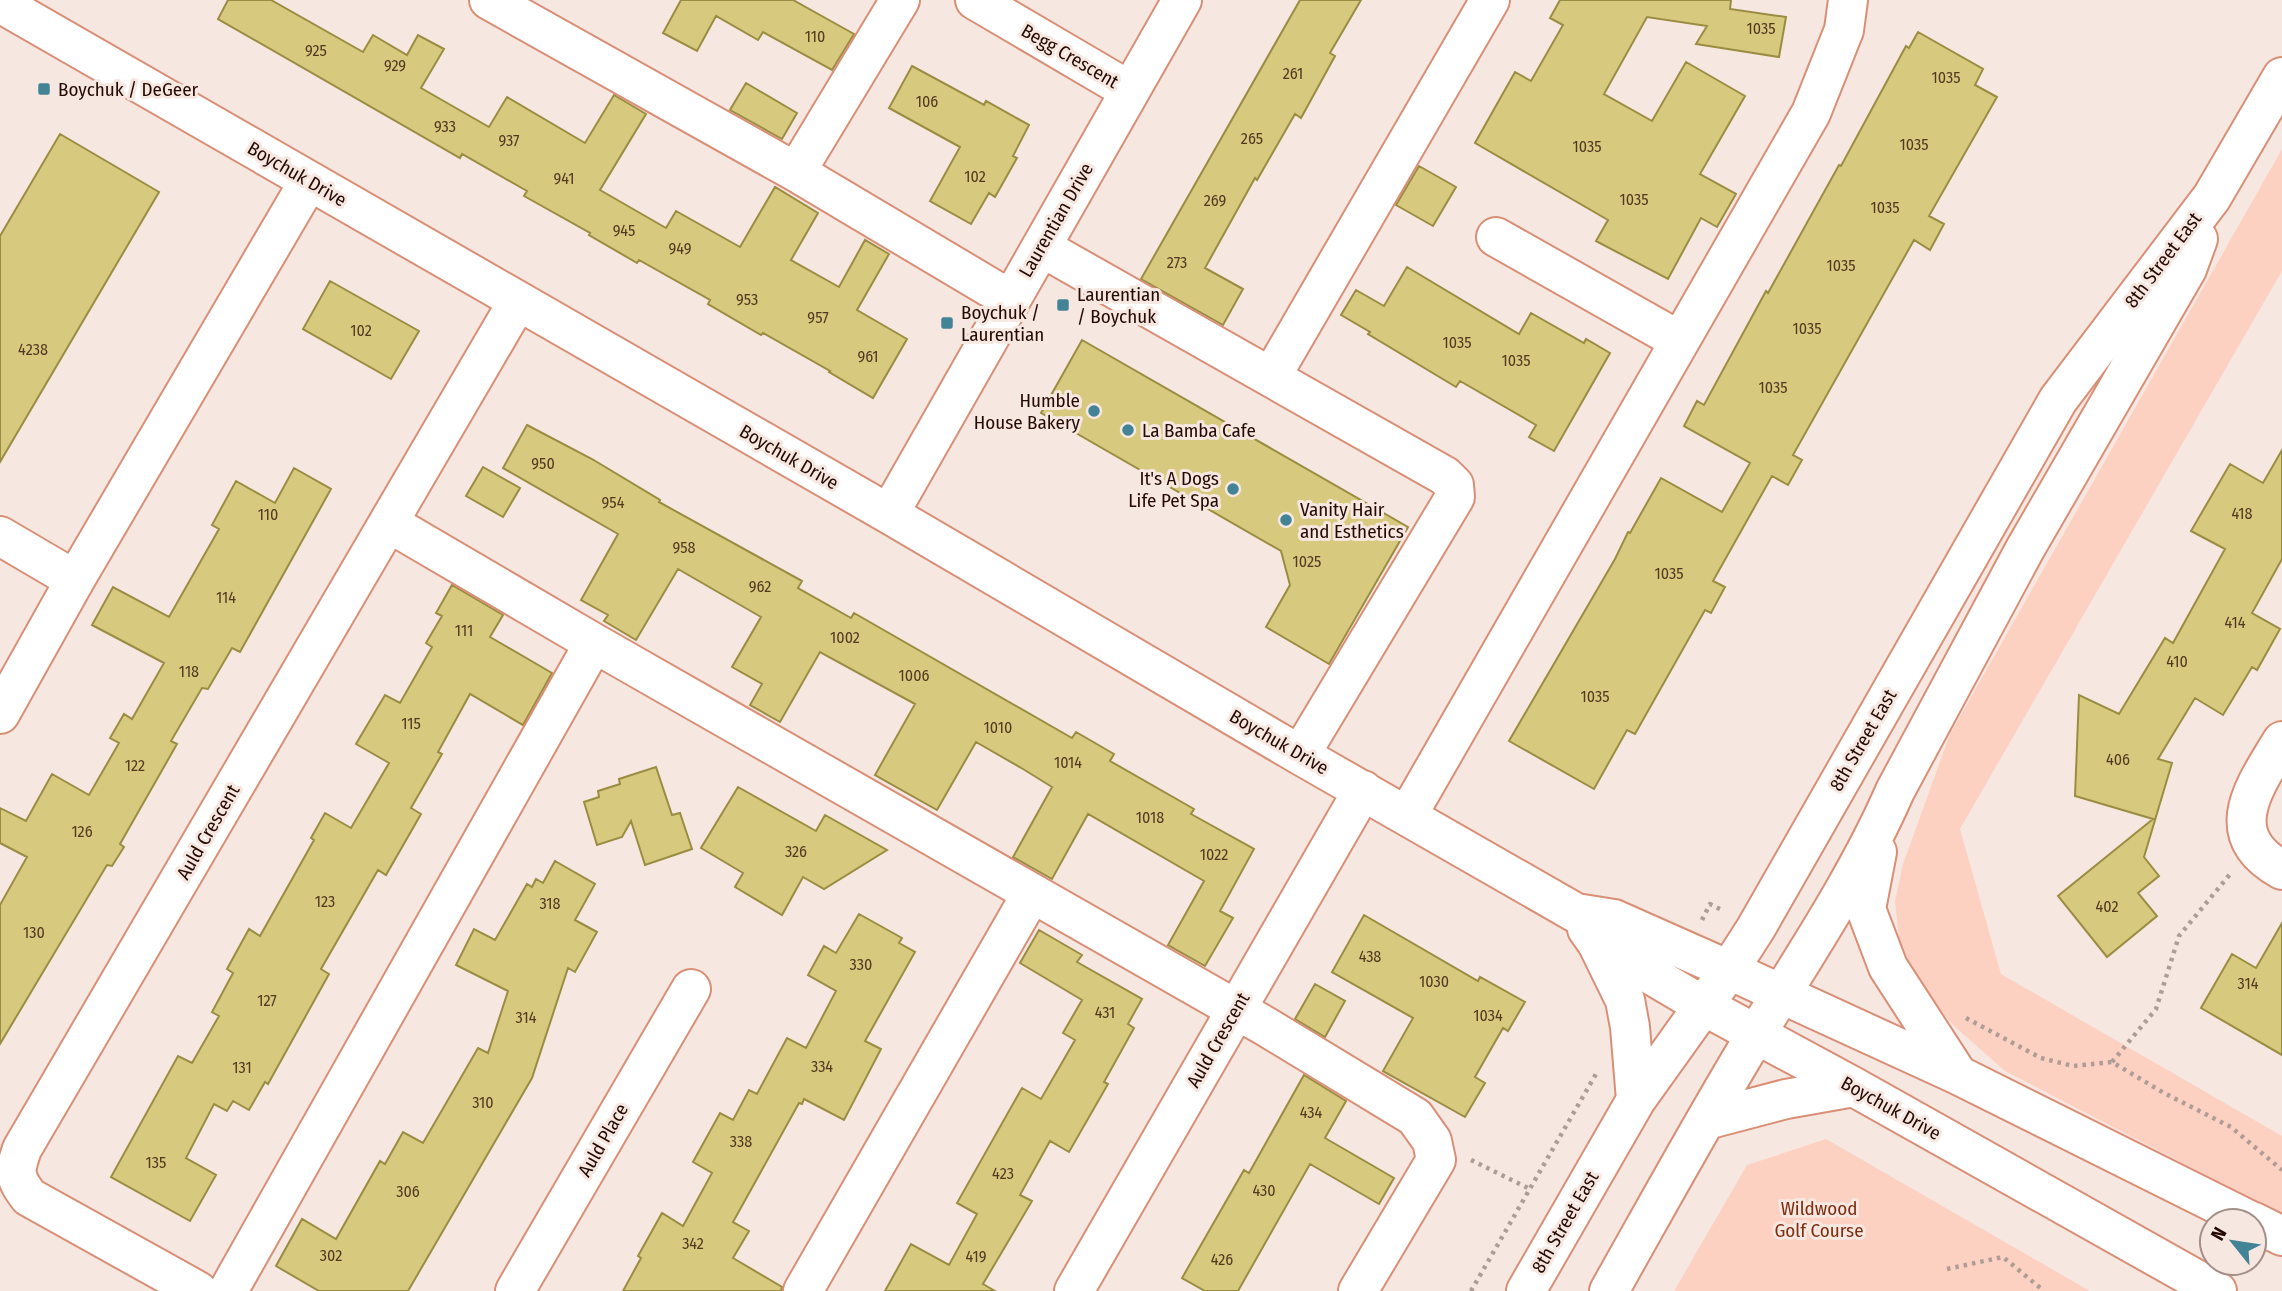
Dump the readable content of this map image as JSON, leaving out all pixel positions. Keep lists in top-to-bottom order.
{
  "streets": {
    "street": [
      "Begg Crescent",
      "Boychuk Drive",
      "Laurentian Drive",
      "8th Street East",
      "Auld Crescent",
      "Auld Place"
    ]
  },
  "crossings": [
    ["Begg Crescent", "Laurentian Drive"],
    ["Boychuk Drive", "Laurentian Drive"],
    ["Boychuk Drive", "8th Street East"],
    ["Boychuk Drive", "Auld Crescent"]
  ],
  "parks": ["Wildwood Golf Course"],
  "places": {
    "transit": ["Boychuk / DeGeer", "Laurentian / Boychuk", "Boychuk / Laurentian"],
    "other": [
      "Humble House Bakery",
      "La Bamba Cafe",
      "It's A Dogs Life Pet Spa",
      "Vanity Hair and Esthetics"
    ]
  },
  "house_numbers": [
    "1035",
    "110",
    "925",
    "929",
    "261",
    "1035",
    "106",
    "933",
    "265",
    "937",
    "1035",
    "1035",
    "102",
    "941",
    "1035",
    "269",
    "1035",
    "945",
    "949",
    "273",
    "1035",
    "953",
    "957",
    "1035",
    "102",
    "1035",
    "4238",
    "961",
    "1035",
    "1035",
    "950",
    "954",
    "418",
    "110",
    "958",
    "1025",
    "1035",
    "962",
    "114",
    "414",
    "111",
    "1002",
    "410",
    "118",
    "1006",
    "1035",
    "115",
    "1010",
    "406",
    "1014",
    "122",
    "1018",
    "126",
    "326",
    "1022",
    "123",
    "318",
    "402",
    "130",
    "438",
    "330",
    "1030",
    "314",
    "127",
    "431",
    "1034",
    "314",
    "334",
    "131",
    "310",
    "434",
    "338",
    "135",
    "423",
    "430",
    "306",
    "342",
    "302",
    "419",
    "426"
  ],
  "north": "top left"
}
